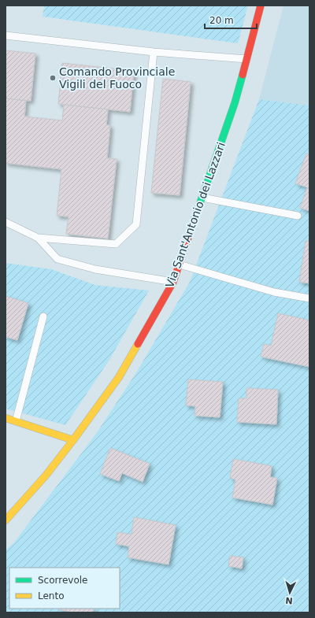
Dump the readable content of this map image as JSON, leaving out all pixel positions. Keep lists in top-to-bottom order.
{
  "streets": {
    "street": ["Via Sant'Antonio dei Lazzari"]
  },
  "places": ["Comando Provinciale Vigili del Fuoco"],
  "legend": ["Scorrevole", "Lento"],
  "scale_bar": "20 m",
  "north": "bottom"
}
